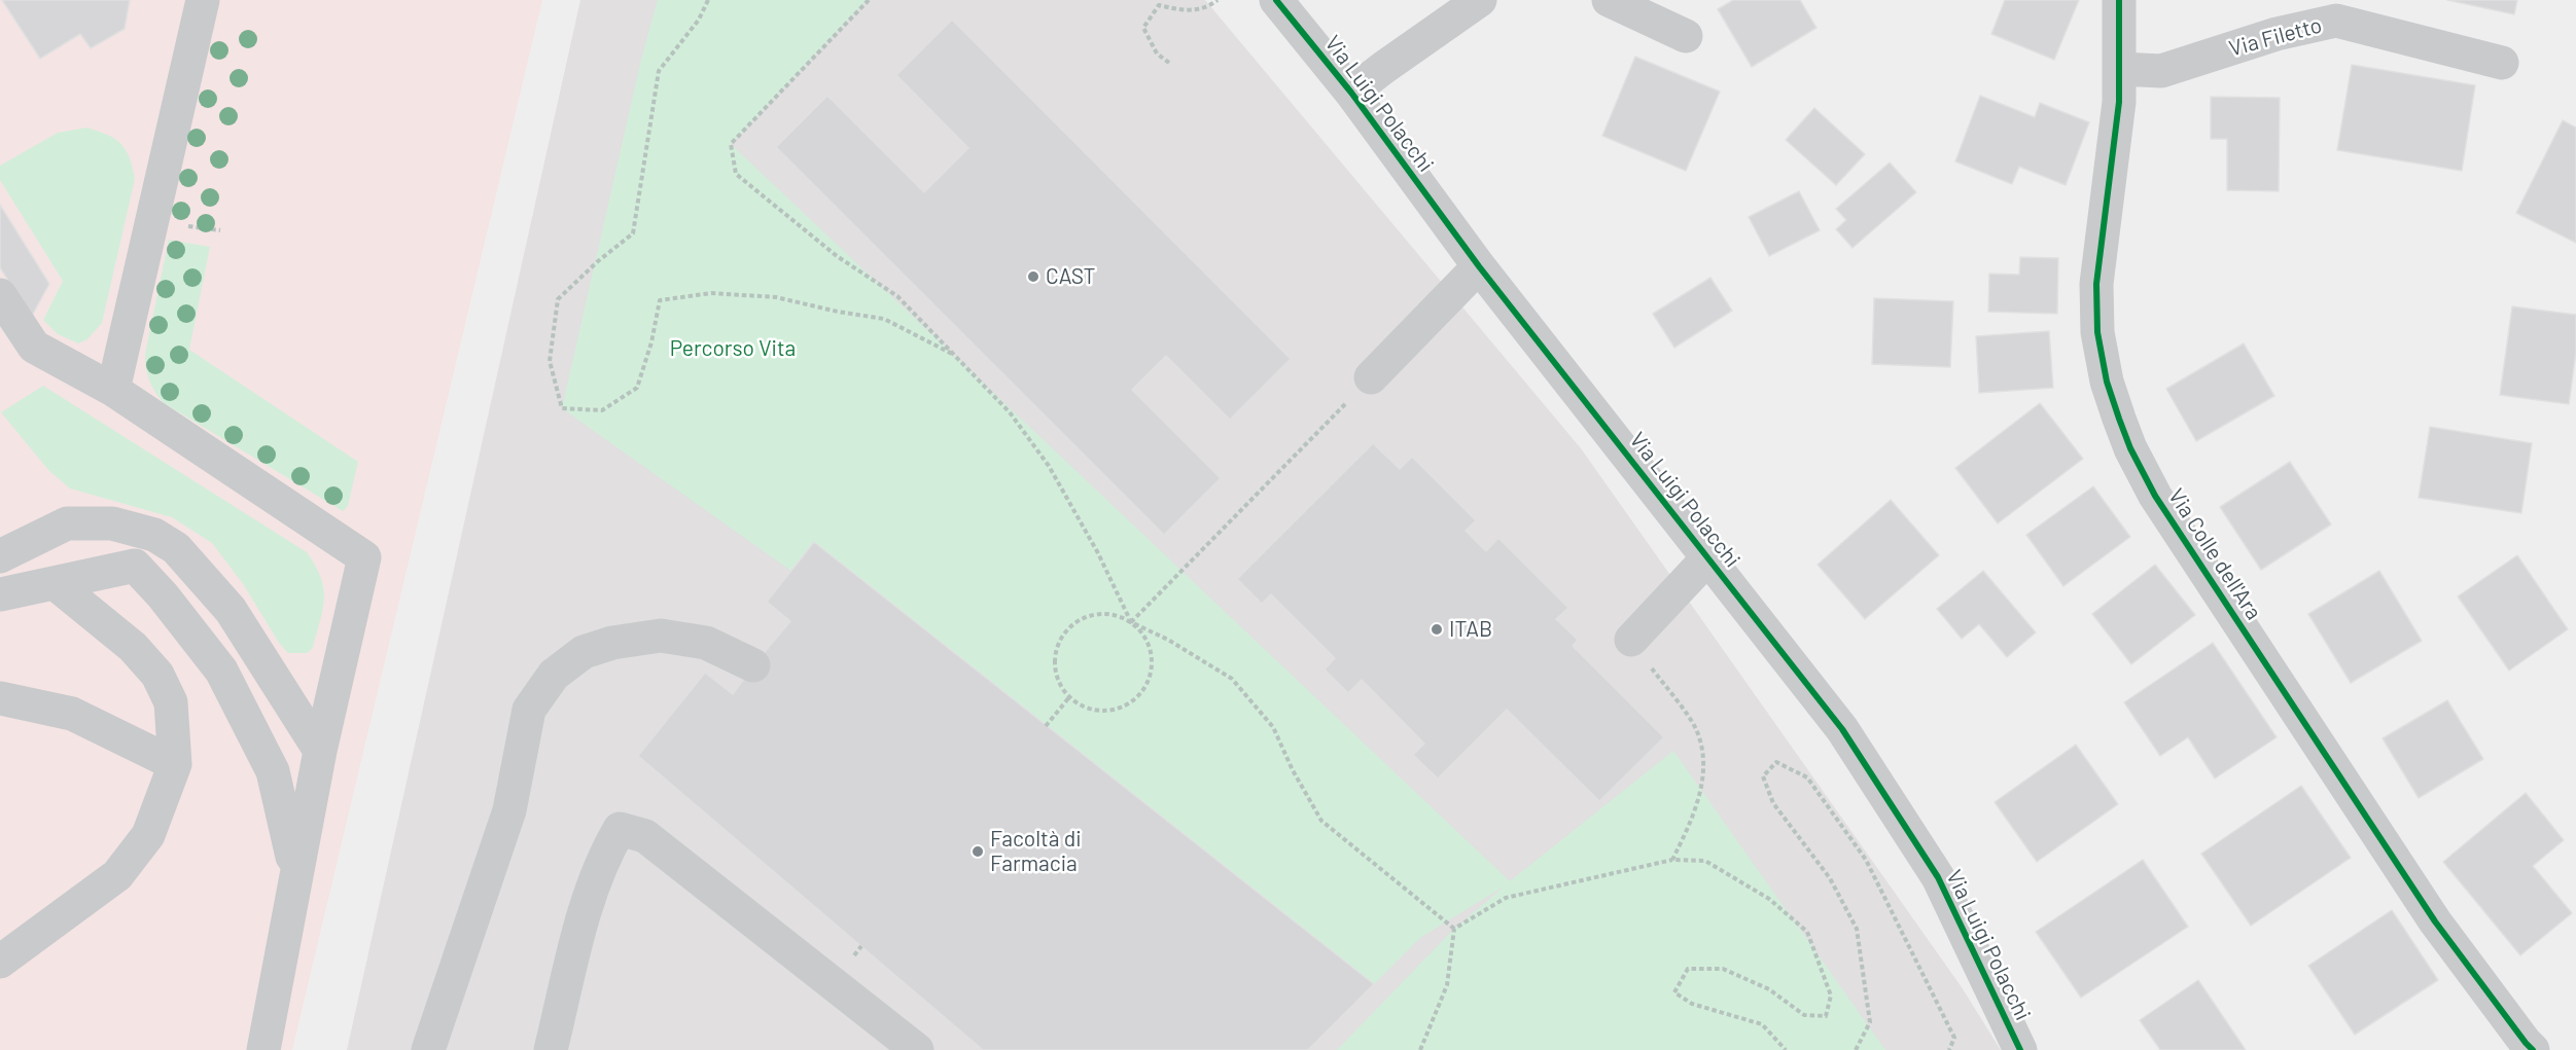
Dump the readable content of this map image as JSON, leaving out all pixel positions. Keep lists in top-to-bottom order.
{
  "streets": {
    "street": ["Via Filetto", "Via Luigi Polacchi", "Via Colle dell'Ara"]
  },
  "crossings": [
    ["Via Filetto", "Via Colle dell'Ara"]
  ],
  "parks": ["Percorso Vita"],
  "places": ["CAST", "ITAB", "Facoltà di Farmacia"]
}
